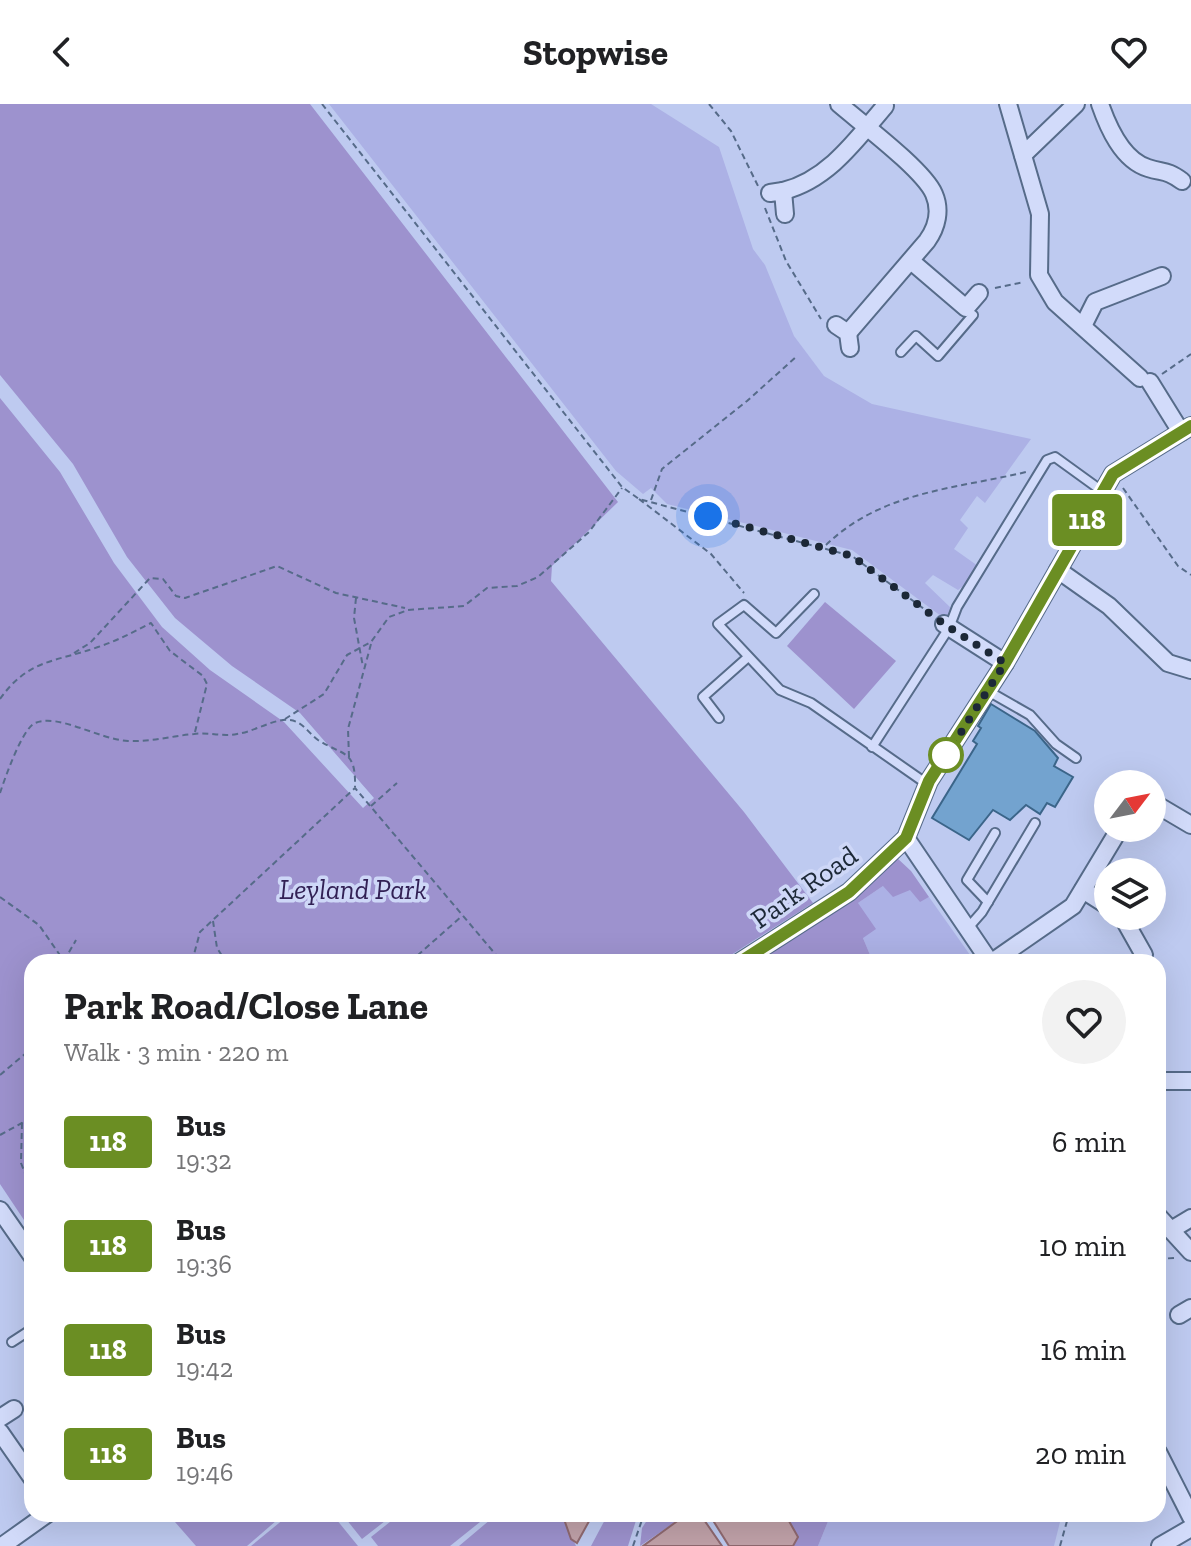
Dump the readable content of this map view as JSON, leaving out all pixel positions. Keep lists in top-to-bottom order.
{
  "streets": {
    "street": ["Park Road"]
  },
  "parks": ["Leyland Park"],
  "lines": ["bus line 118"],
  "north": "top right",
  "page": {
    "header": "Stopwise",
    "on_map": "118",
    "heading": ["Park Road/Close Lane", "Walk · 3 min · 220 m"],
    "list": [
      {
        "mark": "118",
        "name": "Bus",
        "note": "19:32",
        "value": "6 min"
      },
      {
        "mark": "118",
        "name": "Bus",
        "note": "19:36",
        "value": "10 min"
      },
      {
        "mark": "118",
        "name": "Bus",
        "note": "19:42",
        "value": "16 min"
      },
      {
        "mark": "118",
        "name": "Bus",
        "note": "19:46",
        "value": "20 min"
      }
    ]
  }
}
